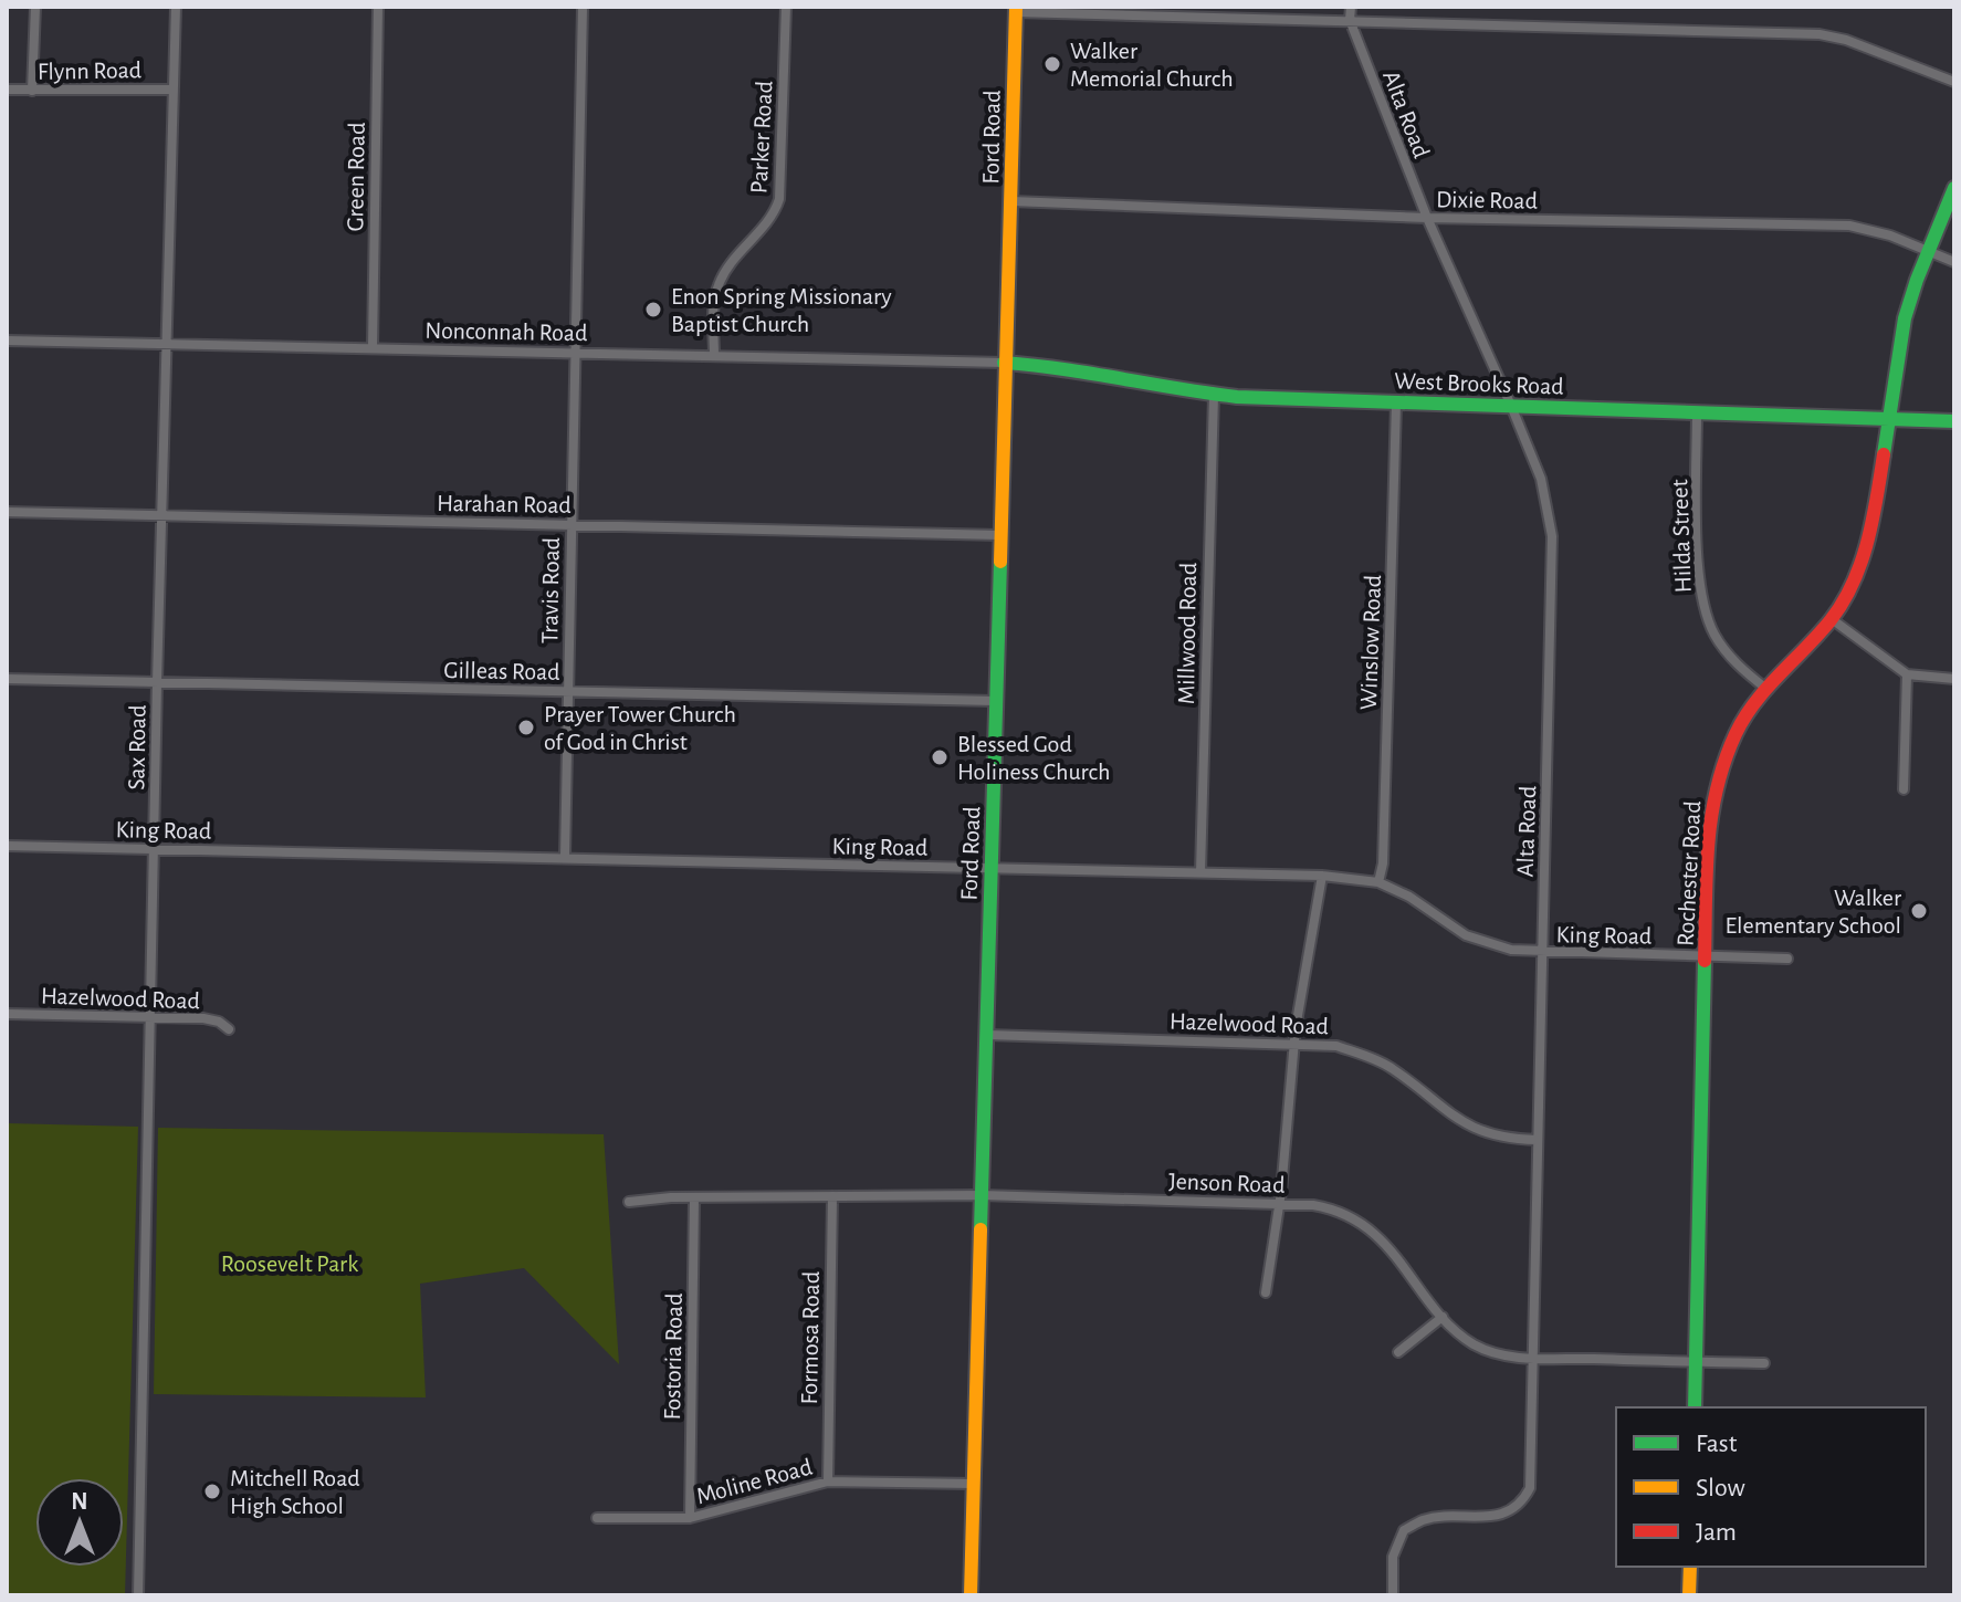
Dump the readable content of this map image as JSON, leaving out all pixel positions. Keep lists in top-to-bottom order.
{
  "streets": {
    "street": [
      "Flynn Road",
      "Alta Road",
      "Parker Road",
      "Ford Road",
      "Green Road",
      "Dixie Road",
      "Nonconnah Road",
      "West Brooks Road",
      "Harahan Road",
      "Hilda Street",
      "Travis Road",
      "Millwood Road",
      "Winslow Road",
      "Gilleas Road",
      "Sax Road",
      "King Road",
      "Rochester Road",
      "Hazelwood Road",
      "Jenson Road",
      "Formosa Road",
      "Fostoria Road",
      "Moline Road"
    ]
  },
  "crossings": [
    ["Flynn Road", "Sax Road"],
    ["Alta Road", "Dixie Road"],
    ["Alta Road", "West Brooks Road"],
    ["Alta Road", "King Road"],
    ["Alta Road", "Hazelwood Road"],
    ["Alta Road", "Jenson Road"],
    ["Parker Road", "Nonconnah Road"],
    ["Ford Road", "Dixie Road"],
    ["Ford Road", "Nonconnah Road"],
    ["Ford Road", "West Brooks Road"],
    ["Ford Road", "Harahan Road"],
    ["Ford Road", "Gilleas Road"],
    ["Ford Road", "King Road"],
    ["Ford Road", "Hazelwood Road"],
    ["Ford Road", "Jenson Road"],
    ["Ford Road", "Moline Road"],
    ["Green Road", "Nonconnah Road"],
    ["Dixie Road", "Rochester Road"],
    ["Nonconnah Road", "West Brooks Road"],
    ["Nonconnah Road", "Travis Road"],
    ["Nonconnah Road", "Sax Road"],
    ["West Brooks Road", "Hilda Street"],
    ["West Brooks Road", "Millwood Road"],
    ["West Brooks Road", "Winslow Road"],
    ["West Brooks Road", "Rochester Road"],
    ["Harahan Road", "Travis Road"],
    ["Harahan Road", "Sax Road"],
    ["Hilda Street", "Rochester Road"],
    ["Travis Road", "Gilleas Road"],
    ["Travis Road", "King Road"],
    ["Millwood Road", "King Road"],
    ["Winslow Road", "King Road"],
    ["Gilleas Road", "Sax Road"],
    ["Sax Road", "King Road"],
    ["Sax Road", "Hazelwood Road"],
    ["King Road", "Rochester Road"],
    ["Rochester Road", "Jenson Road"],
    ["Jenson Road", "Formosa Road"],
    ["Jenson Road", "Fostoria Road"],
    ["Formosa Road", "Moline Road"],
    ["Fostoria Road", "Moline Road"]
  ],
  "parks": ["Roosevelt Park"],
  "places": [
    "Walker Memorial Church",
    "Enon Spring Missionary Baptist Church",
    "Prayer Tower Church of God in Christ",
    "Blessed God Holiness Church",
    "Walker Elementary School",
    "Mitchell Road High School"
  ],
  "legend": ["Fast", "Slow", "Jam"],
  "north": "top"
}
